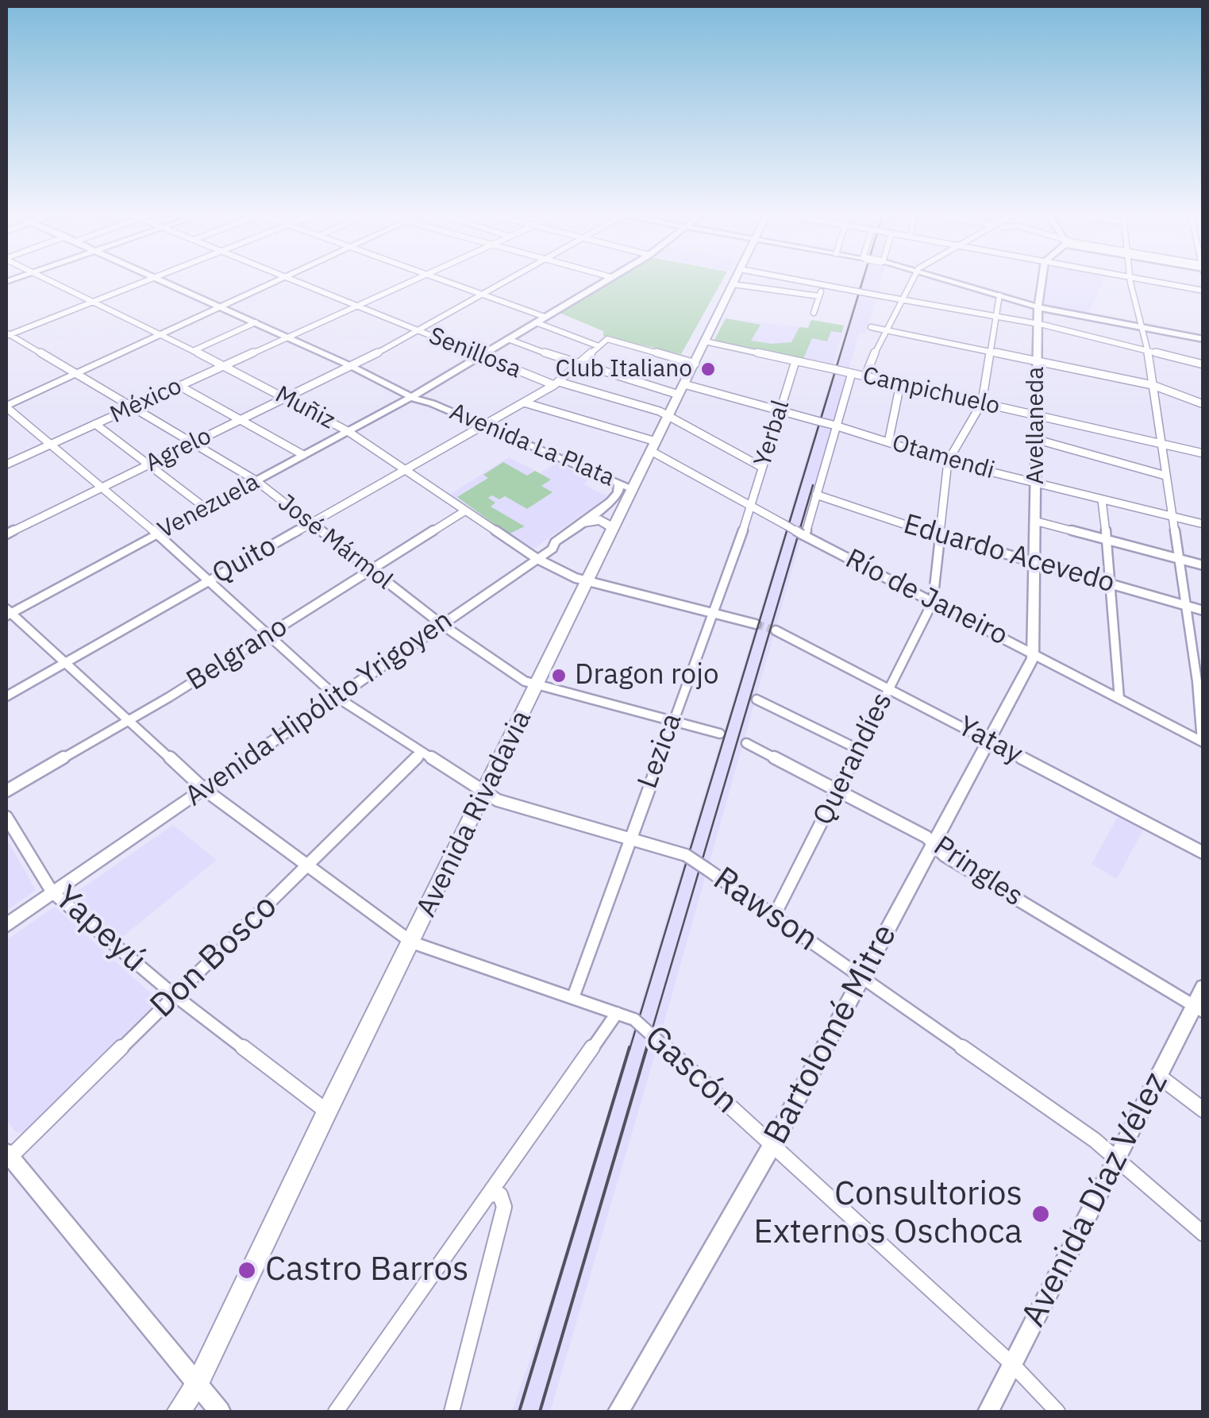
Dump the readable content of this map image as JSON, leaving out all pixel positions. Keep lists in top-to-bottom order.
{
  "streets": {
    "main road": [
      "Avellaneda",
      "Avenida La Plata",
      "Venezuela",
      "Avenida Hipólito Yrigoyen",
      "Avenida Rivadavia",
      "Bartolomé Mitre",
      "Avenida Díaz Vélez"
    ],
    "street": [
      "Senillosa",
      "Campichuelo",
      "México",
      "Muñiz",
      "Yerbal",
      "Agrelo",
      "Otamendi",
      "José Mármol",
      "Eduardo Acevedo",
      "Quito",
      "Río de Janeiro",
      "Belgrano",
      "Yatay",
      "Lezica",
      "Querandíes",
      "Pringles",
      "Rawson",
      "Yapeyú",
      "Don Bosco",
      "Gascón"
    ]
  },
  "crossings": [
    ["Senillosa", "México"],
    ["Senillosa", "Agrelo"],
    ["Senillosa", "Venezuela"],
    ["Senillosa", "Quito"],
    ["Senillosa", "Río de Janeiro"],
    ["Senillosa", "Avenida Rivadavia"],
    ["Campichuelo", "Avellaneda"],
    ["Campichuelo", "Yerbal"],
    ["Campichuelo", "Avenida Rivadavia"],
    ["México", "Muñiz"],
    ["México", "Avenida La Plata"],
    ["México", "José Mármol"],
    ["México", "Rawson"],
    ["Muñiz", "Agrelo"],
    ["Muñiz", "Venezuela"],
    ["Muñiz", "Quito"],
    ["Muñiz", "Belgrano"],
    ["Muñiz", "Avenida Hipólito Yrigoyen"],
    ["Muñiz", "Avenida Rivadavia"],
    ["Avellaneda", "Otamendi"],
    ["Avellaneda", "Eduardo Acevedo"],
    ["Avellaneda", "Río de Janeiro"],
    ["Avellaneda", "Bartolomé Mitre"],
    ["Yerbal", "Otamendi"],
    ["Yerbal", "Río de Janeiro"],
    ["Yerbal", "Lezica"],
    ["Avenida La Plata", "Agrelo"],
    ["Avenida La Plata", "Venezuela"],
    ["Avenida La Plata", "Quito"],
    ["Avenida La Plata", "Avenida Hipólito Yrigoyen"],
    ["Avenida La Plata", "Avenida Rivadavia"],
    ["Agrelo", "José Mármol"],
    ["Agrelo", "Rawson"],
    ["Otamendi", "Venezuela"],
    ["Otamendi", "Quito"],
    ["Otamendi", "Querandíes"],
    ["Otamendi", "Avenida Rivadavia"],
    ["Venezuela", "José Mármol"],
    ["Venezuela", "Rawson"],
    ["Venezuela", "Gascón"],
    ["José Mármol", "Quito"],
    ["José Mármol", "Belgrano"],
    ["José Mármol", "Avenida Hipólito Yrigoyen"],
    ["José Mármol", "Avenida Rivadavia"],
    ["Eduardo Acevedo", "Querandíes"],
    ["Quito", "Avenida Rivadavia"],
    ["Quito", "Rawson"],
    ["Quito", "Gascón"],
    ["Río de Janeiro", "Lezica"],
    ["Río de Janeiro", "Querandíes"],
    ["Río de Janeiro", "Avenida Rivadavia"],
    ["Río de Janeiro", "Bartolomé Mitre"],
    ["Belgrano", "Rawson"],
    ["Belgrano", "Gascón"],
    ["Avenida Hipólito Yrigoyen", "Rawson"],
    ["Avenida Hipólito Yrigoyen", "Yapeyú"],
    ["Avenida Hipólito Yrigoyen", "Gascón"],
    ["Yatay", "Querandíes"],
    ["Yatay", "Bartolomé Mitre"],
    ["Lezica", "Rawson"],
    ["Lezica", "Gascón"],
    ["Querandíes", "Pringles"],
    ["Querandíes", "Rawson"],
    ["Avenida Rivadavia", "Rawson"],
    ["Avenida Rivadavia", "Yapeyú"],
    ["Avenida Rivadavia", "Gascón"],
    ["Pringles", "Bartolomé Mitre"],
    ["Pringles", "Avenida Díaz Vélez"],
    ["Rawson", "Don Bosco"],
    ["Rawson", "Bartolomé Mitre"],
    ["Rawson", "Avenida Díaz Vélez"],
    ["Yapeyú", "Don Bosco"],
    ["Don Bosco", "Gascón"],
    ["Bartolomé Mitre", "Gascón"],
    ["Gascón", "Avenida Díaz Vélez"]
  ],
  "places": [
    "Club Italiano",
    "Dragon rojo",
    "Consultorios Externos Oschoca",
    "Castro Barros"
  ]
}
